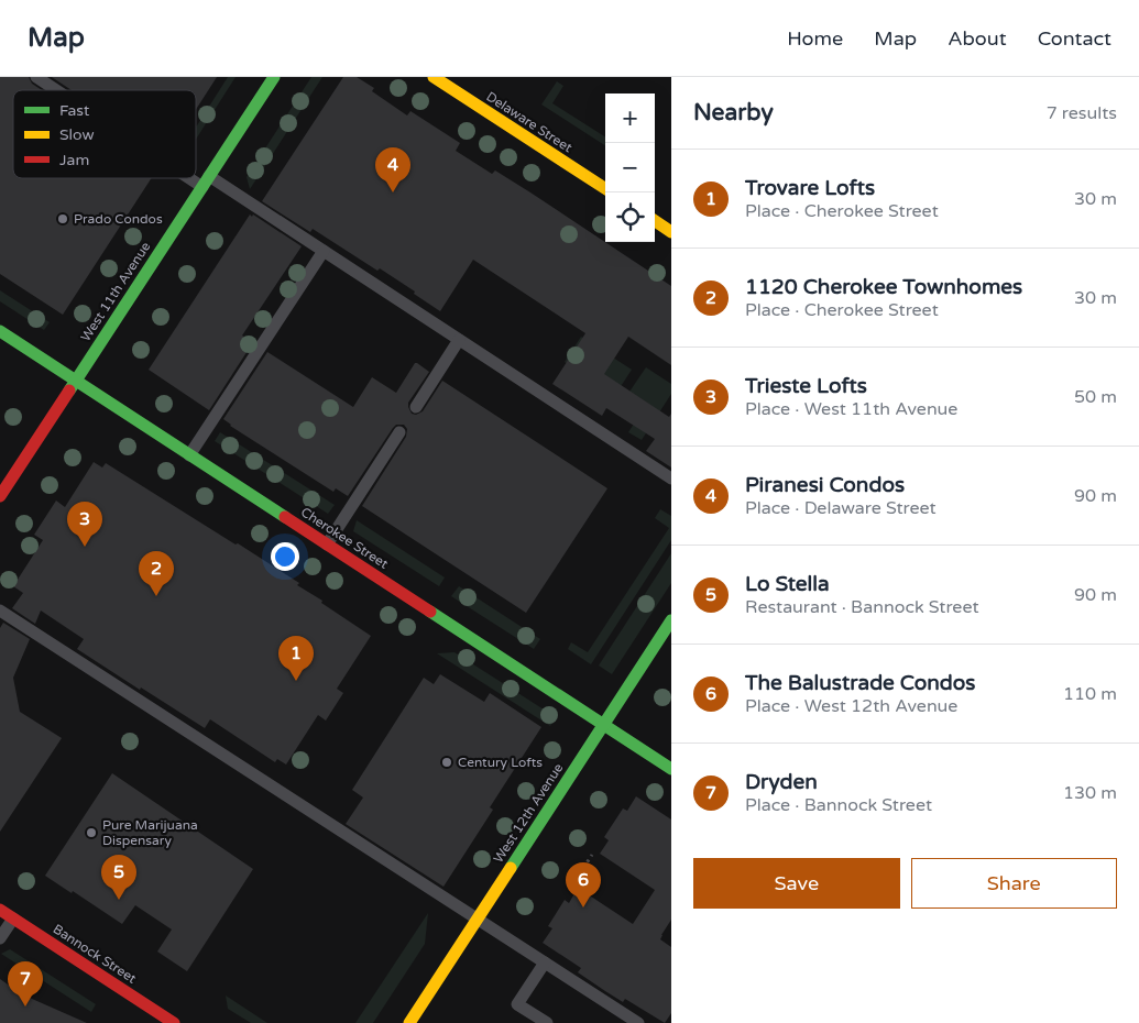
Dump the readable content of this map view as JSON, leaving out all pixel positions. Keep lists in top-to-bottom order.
{
  "streets": {
    "street": [
      "Delaware Street",
      "West 11th Avenue",
      "Cherokee Street",
      "West 12th Avenue",
      "Bannock Street"
    ]
  },
  "crossings": [
    ["West 11th Avenue", "Cherokee Street"],
    ["Cherokee Street", "West 12th Avenue"]
  ],
  "places": ["Prado Condos", "Century Lofts", "Pure Marijuana Dispensary"],
  "legend": ["Fast", "Slow", "Jam"],
  "page": {
    "header": "Map",
    "nav": [
      "Home",
      "Map",
      "About",
      "Contact"
    ],
    "heading": ["Nearby", "7 results"],
    "map_buttons": ["+", "−"],
    "pins": [
      "4",
      "3",
      "2",
      "1",
      "5",
      "6",
      "7"
    ],
    "list": [
      {
        "mark": "1",
        "name": "Trovare Lofts",
        "note": "Place · Cherokee Street",
        "value": "30 m"
      },
      {
        "mark": "2",
        "name": "1120 Cherokee Townhomes",
        "note": "Place · Cherokee Street",
        "value": "30 m"
      },
      {
        "mark": "3",
        "name": "Trieste Lofts",
        "note": "Place · West 11th Avenue",
        "value": "50 m"
      },
      {
        "mark": "4",
        "name": "Piranesi Condos",
        "note": "Place · Delaware Street",
        "value": "90 m"
      },
      {
        "mark": "5",
        "name": "Lo Stella",
        "note": "Restaurant · Bannock Street",
        "value": "90 m"
      },
      {
        "mark": "6",
        "name": "The Balustrade Condos",
        "note": "Place · West 12th Avenue",
        "value": "110 m"
      },
      {
        "mark": "7",
        "name": "Dryden",
        "note": "Place · Bannock Street",
        "value": "130 m"
      }
    ],
    "buttons": ["Save", "Share"]
  }
}
